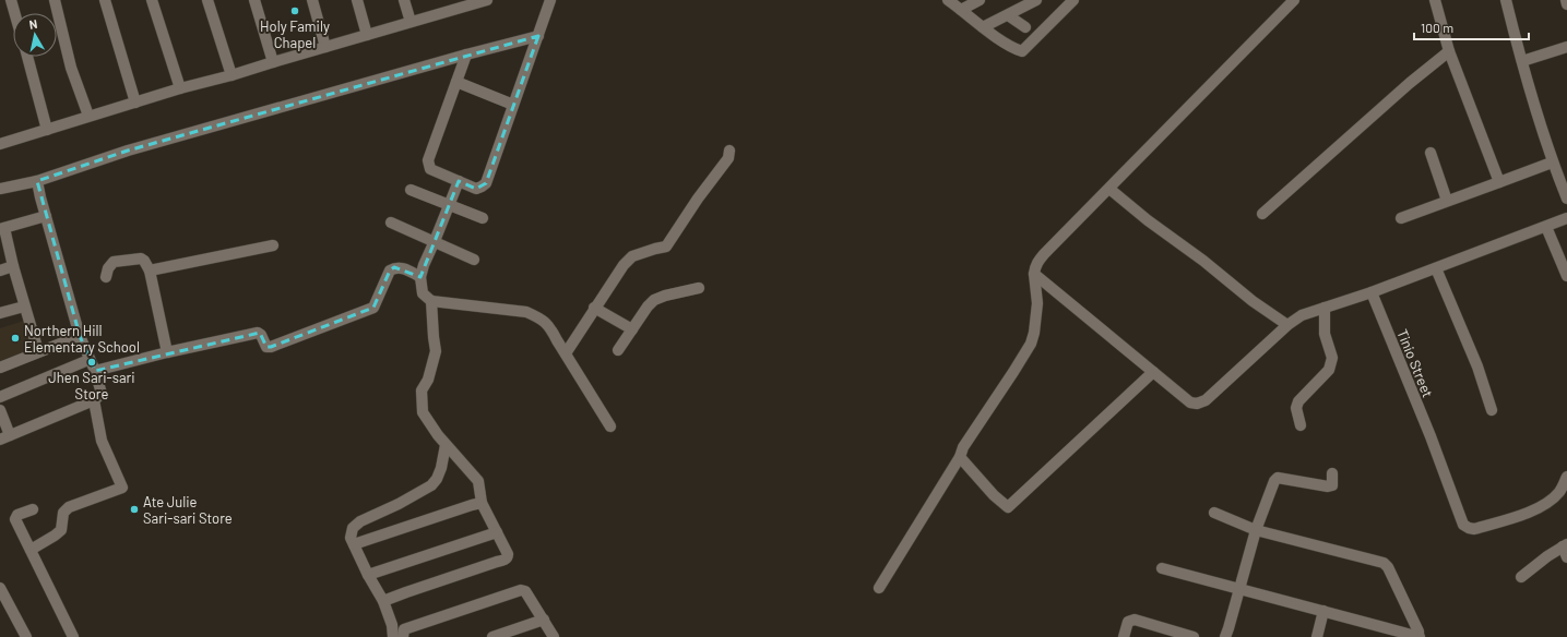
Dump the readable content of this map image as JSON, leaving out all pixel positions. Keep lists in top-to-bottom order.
{
  "streets": {
    "street": ["Tinio Street"]
  },
  "places": [
    "Holy Family Chapel",
    "Northern Hill Elementary School",
    "Jhen Sari-sari Store",
    "Ate Julie Sari-sari Store"
  ],
  "scale_bar": "100 m",
  "north": "top"
}
